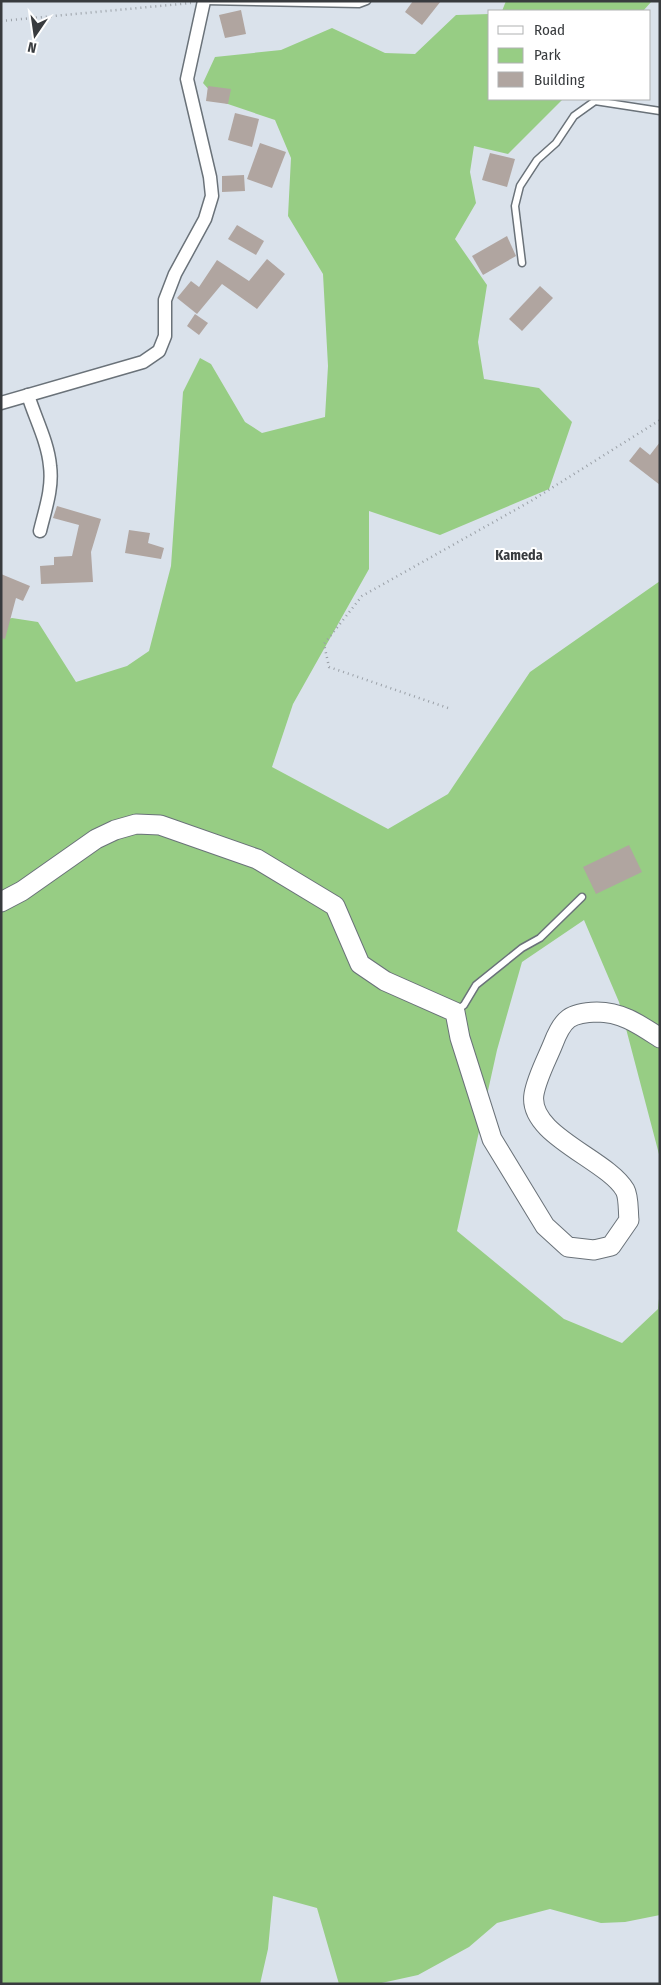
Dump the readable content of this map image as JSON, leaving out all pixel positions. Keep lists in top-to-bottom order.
{
  "districts": ["Kameda"],
  "legend": ["Road", "Park", "Building"],
  "north": "bottom"
}
